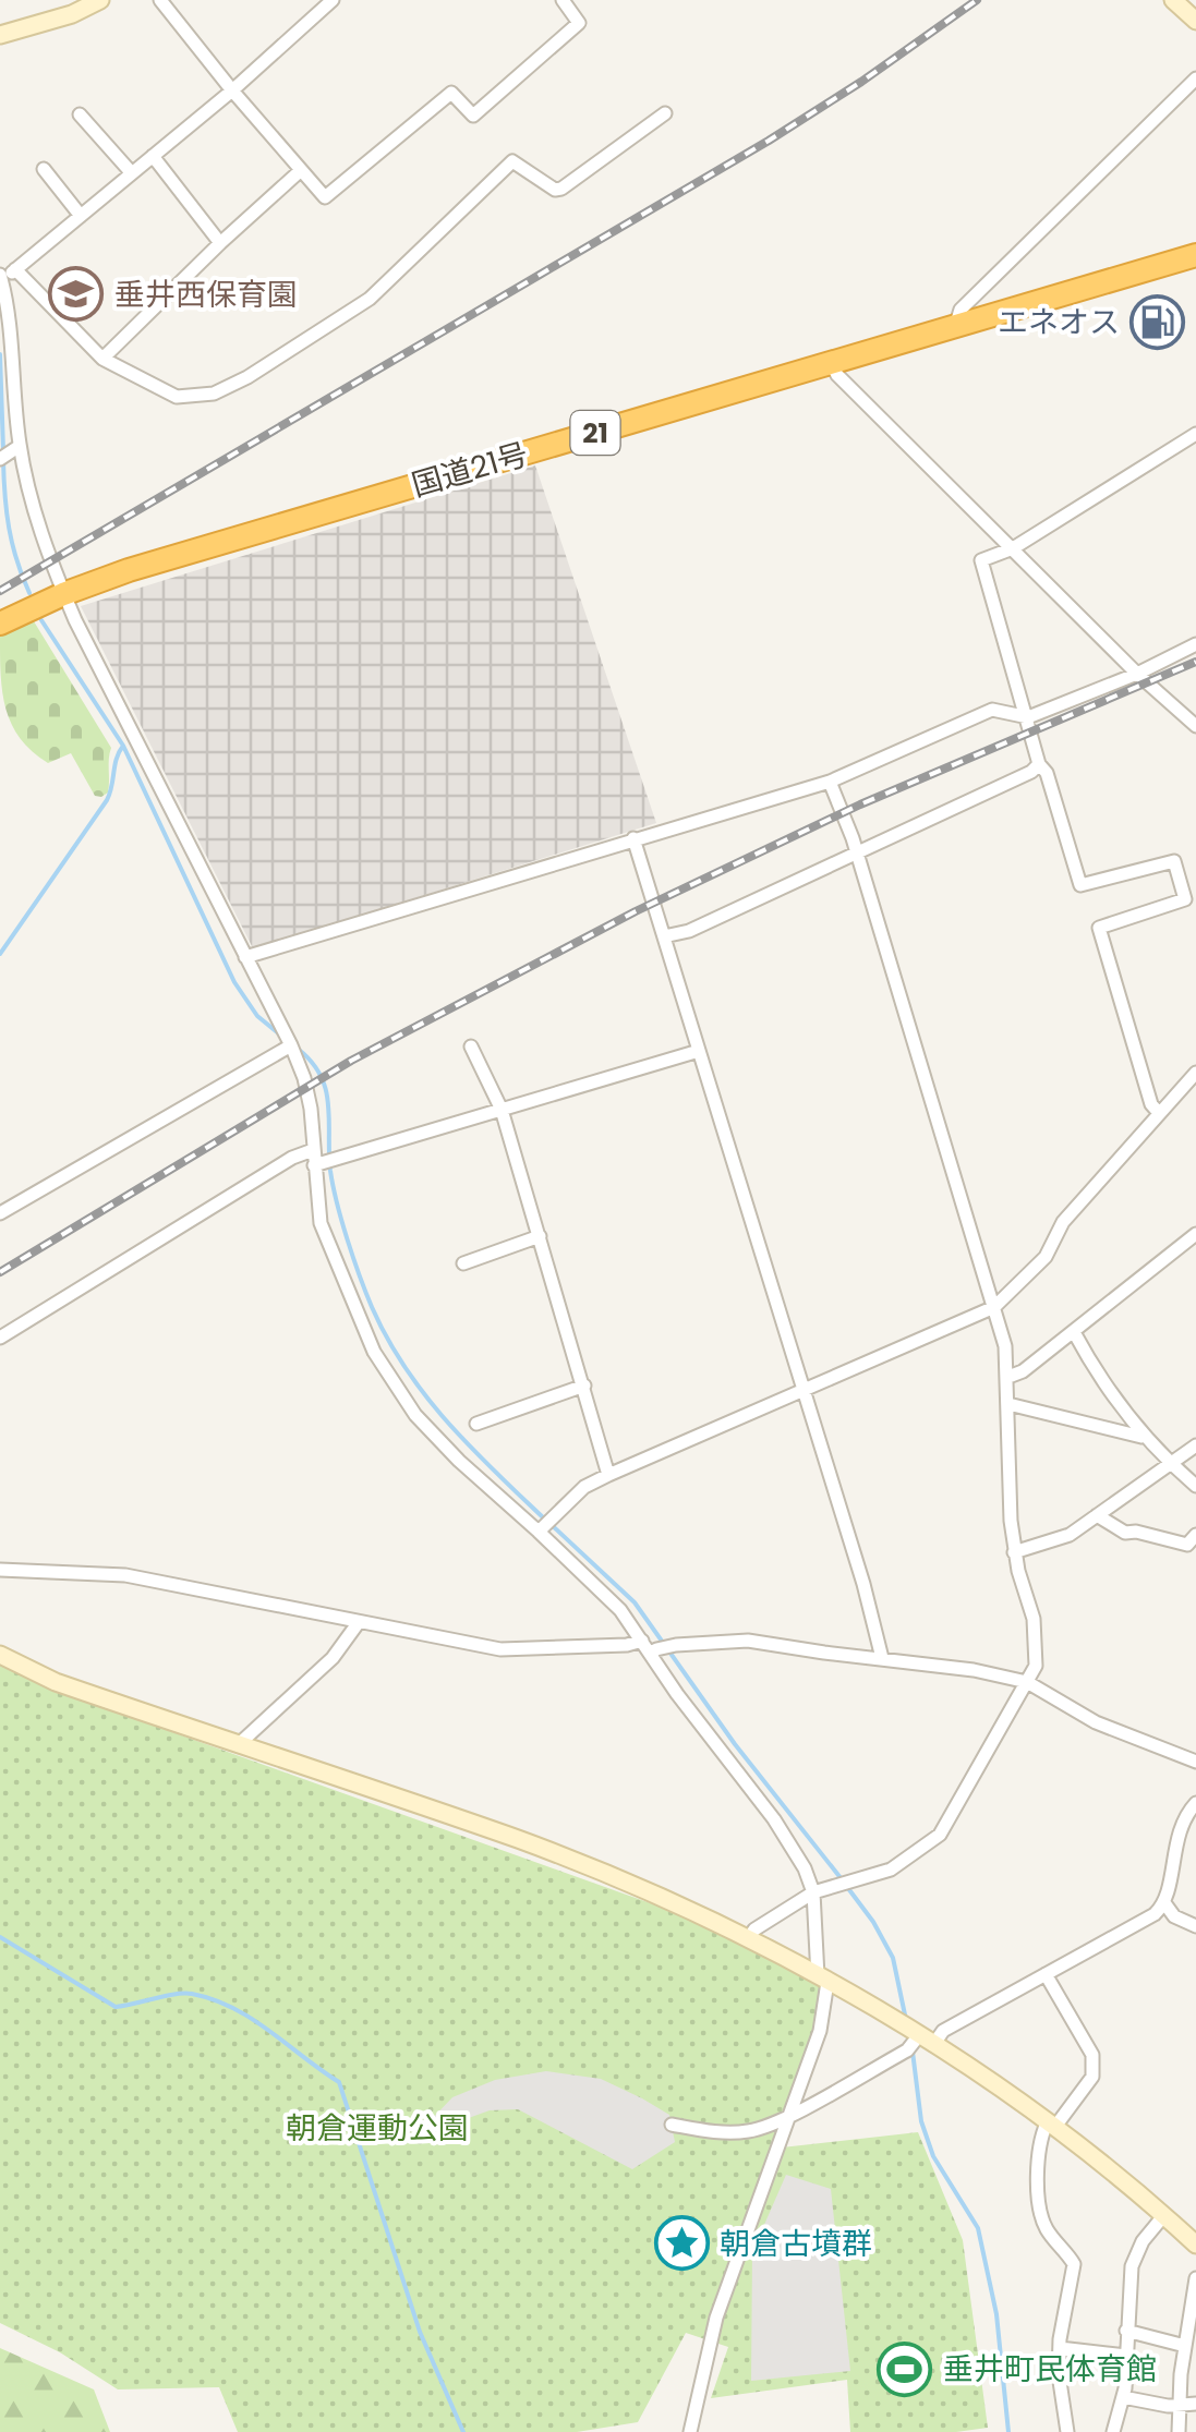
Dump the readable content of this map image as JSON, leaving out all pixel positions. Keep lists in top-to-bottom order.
{
  "streets": {
    "highway": ["21", "国道21号"]
  },
  "parks": ["朝倉運動公園"],
  "places": {
    "school or university": ["垂井西保育園"],
    "fuel station": ["エネオス"],
    "place": ["朝倉古墳群"],
    "sports": ["垂井町民体育館"]
  }
}
